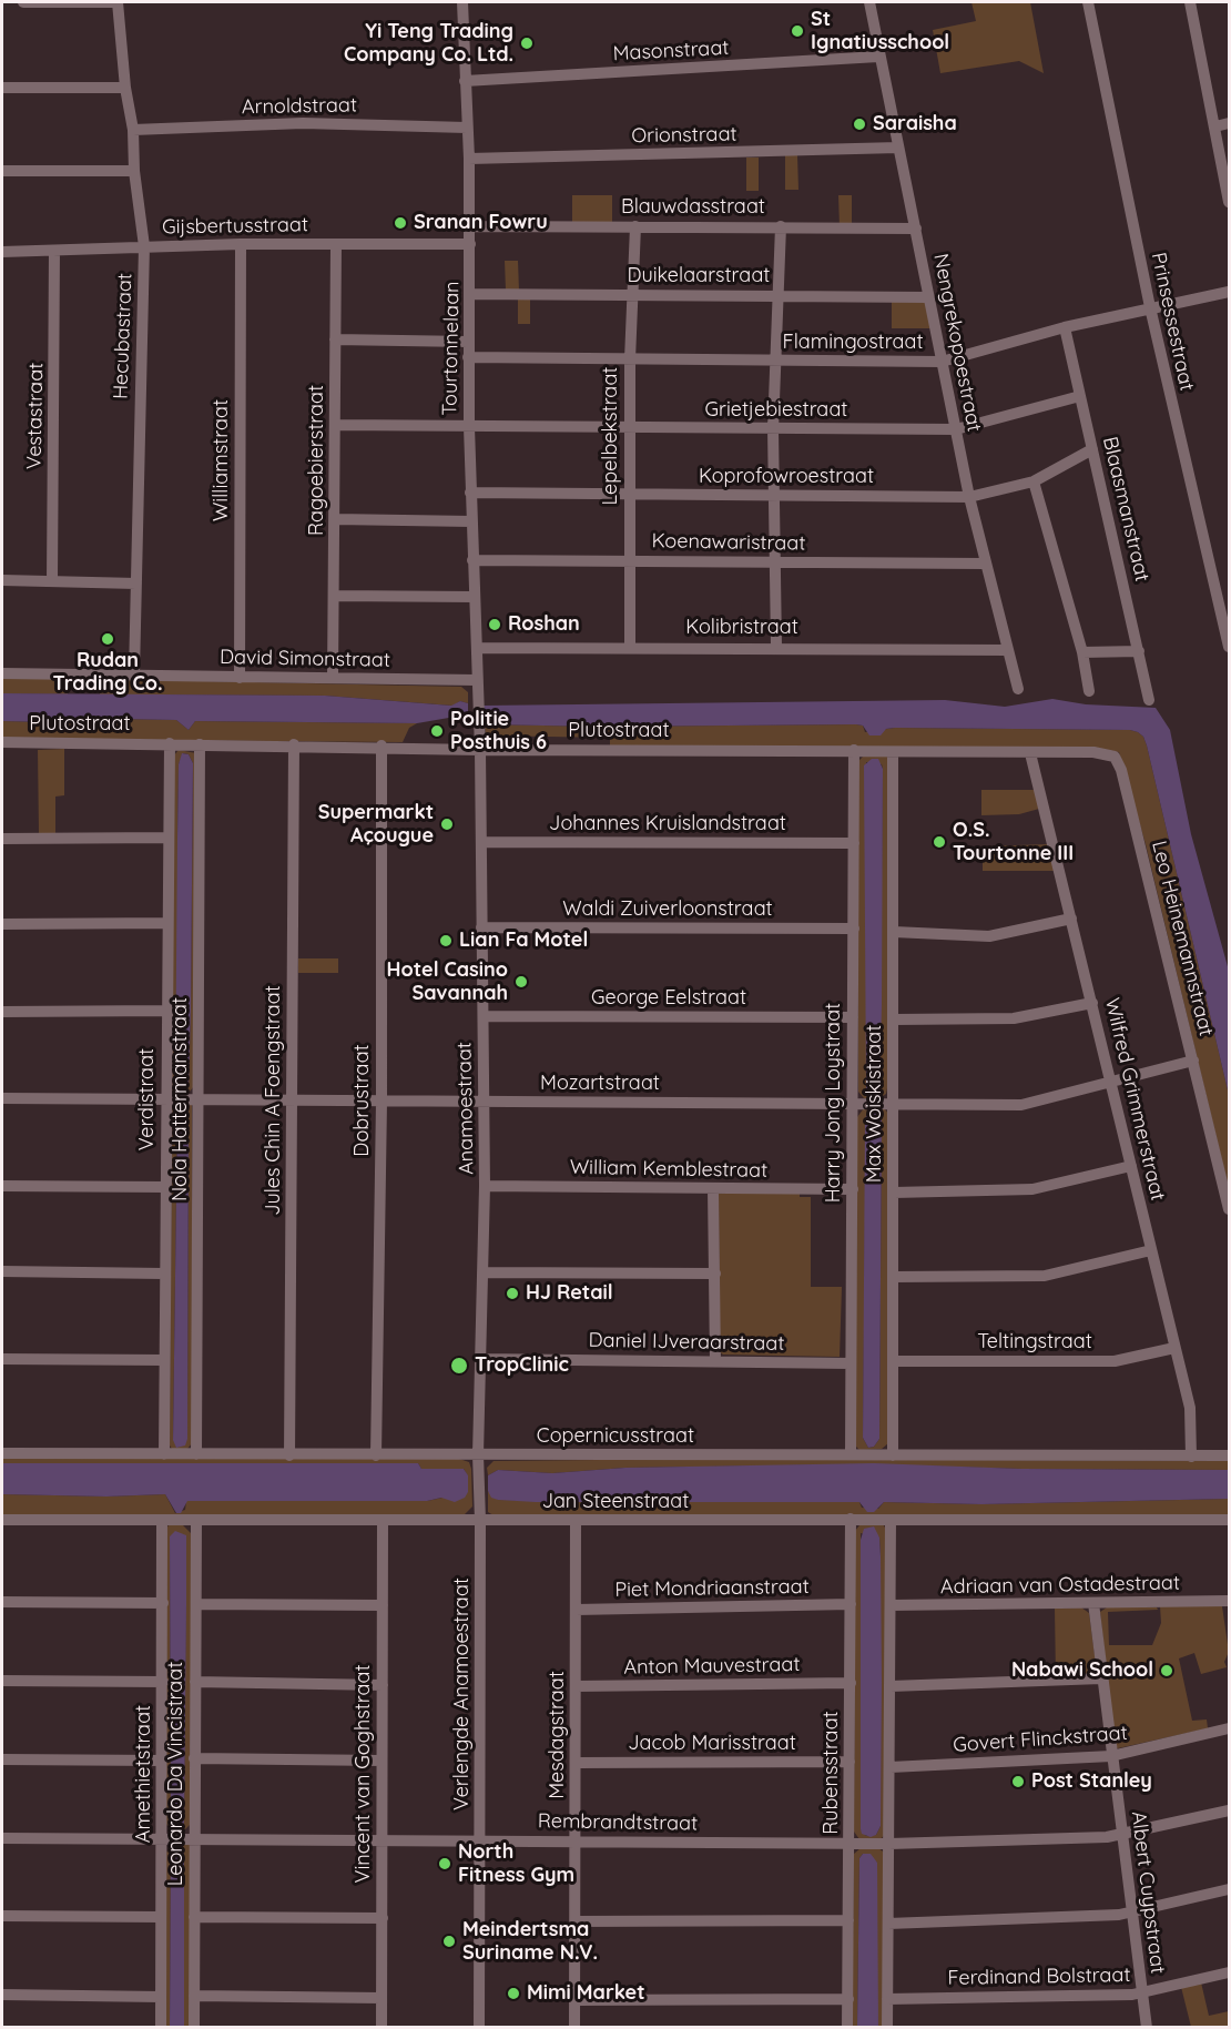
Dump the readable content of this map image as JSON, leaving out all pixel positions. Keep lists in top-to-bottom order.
{
  "streets": {
    "street": [
      "Masonstraat",
      "Arnoldstraat",
      "Orionstraat",
      "Blauwdasstraat",
      "Gijsbertusstraat",
      "Duikelaarstraat",
      "Prinsessestraat",
      "Hecubastraat",
      "Flamingostraat",
      "Nengrekopoestraat",
      "Tourtonnelaan",
      "Grietjebiestraat",
      "Vestastraat",
      "Lepelbekstraat",
      "Williamstraat",
      "Ragoebierstraat",
      "Koprofowroestraat",
      "Blaasmanstraat",
      "Koenawaristraat",
      "Kolibristraat",
      "David Simonstraat",
      "Plutostraat",
      "Johannes Kruislandstraat",
      "Waldi Zuiverloonstraat",
      "Leo Heinemannstraat",
      "George Eelstraat",
      "Mozartstraat",
      "Verdistraat",
      "Nola Hattermanstraat",
      "Wilfred Grimmerstraat",
      "Jules Chin A Foengstraat",
      "Dobrustraat",
      "Harry Jong Loystraat",
      "Max Woiskistraat",
      "Anamoestraat",
      "William Kemblestraat",
      "Daniel IJveraarstraat",
      "Teltingstraat",
      "Copernicusstraat",
      "Jan Steenstraat",
      "Adriaan van Ostadestraat",
      "Piet Mondriaanstraat",
      "Anton Mauvestraat",
      "Verlengde Anamoestraat",
      "Mesdagstraat",
      "Govert Flinckstraat",
      "Jacob Marisstraat",
      "Rubensstraat",
      "Amethietstraat",
      "Leonardo Da Vincistraat",
      "Vincent van Goghstraat",
      "Rembrandtstraat",
      "Albert Cuypstraat",
      "Ferdinand Bolstraat"
    ]
  },
  "crossings": [
    ["Masonstraat", "Nengrekopoestraat"],
    ["Masonstraat", "Tourtonnelaan"],
    ["Arnoldstraat", "Hecubastraat"],
    ["Arnoldstraat", "Tourtonnelaan"],
    ["Orionstraat", "Nengrekopoestraat"],
    ["Orionstraat", "Tourtonnelaan"],
    ["Blauwdasstraat", "Nengrekopoestraat"],
    ["Blauwdasstraat", "Tourtonnelaan"],
    ["Blauwdasstraat", "Lepelbekstraat"],
    ["Gijsbertusstraat", "Hecubastraat"],
    ["Gijsbertusstraat", "Tourtonnelaan"],
    ["Gijsbertusstraat", "Vestastraat"],
    ["Gijsbertusstraat", "Williamstraat"],
    ["Gijsbertusstraat", "Ragoebierstraat"],
    ["Duikelaarstraat", "Nengrekopoestraat"],
    ["Duikelaarstraat", "Tourtonnelaan"],
    ["Duikelaarstraat", "Lepelbekstraat"],
    ["Prinsessestraat", "Flamingostraat"],
    ["Hecubastraat", "David Simonstraat"],
    ["Flamingostraat", "Nengrekopoestraat"],
    ["Flamingostraat", "Tourtonnelaan"],
    ["Flamingostraat", "Lepelbekstraat"],
    ["Flamingostraat", "Blaasmanstraat"],
    ["Nengrekopoestraat", "Grietjebiestraat"],
    ["Nengrekopoestraat", "Koprofowroestraat"],
    ["Nengrekopoestraat", "Koenawaristraat"],
    ["Nengrekopoestraat", "Kolibristraat"],
    ["Tourtonnelaan", "Grietjebiestraat"],
    ["Tourtonnelaan", "Koprofowroestraat"],
    ["Tourtonnelaan", "Koenawaristraat"],
    ["Tourtonnelaan", "Kolibristraat"],
    ["Tourtonnelaan", "David Simonstraat"],
    ["Tourtonnelaan", "Anamoestraat"],
    ["Grietjebiestraat", "Lepelbekstraat"],
    ["Grietjebiestraat", "Ragoebierstraat"],
    ["Grietjebiestraat", "Blaasmanstraat"],
    ["Lepelbekstraat", "Koprofowroestraat"],
    ["Lepelbekstraat", "Koenawaristraat"],
    ["Lepelbekstraat", "Kolibristraat"],
    ["Williamstraat", "David Simonstraat"],
    ["Ragoebierstraat", "David Simonstraat"],
    ["Koprofowroestraat", "Blaasmanstraat"],
    ["Plutostraat", "Leo Heinemannstraat"],
    ["Plutostraat", "Verdistraat"],
    ["Plutostraat", "Nola Hattermanstraat"],
    ["Plutostraat", "Wilfred Grimmerstraat"],
    ["Plutostraat", "Jules Chin A Foengstraat"],
    ["Plutostraat", "Dobrustraat"],
    ["Plutostraat", "Harry Jong Loystraat"],
    ["Plutostraat", "Max Woiskistraat"],
    ["Plutostraat", "Anamoestraat"],
    ["Johannes Kruislandstraat", "Harry Jong Loystraat"],
    ["Johannes Kruislandstraat", "Anamoestraat"],
    ["Waldi Zuiverloonstraat", "Harry Jong Loystraat"],
    ["Waldi Zuiverloonstraat", "Anamoestraat"],
    ["Leo Heinemannstraat", "Mozartstraat"],
    ["George Eelstraat", "Harry Jong Loystraat"],
    ["George Eelstraat", "Anamoestraat"],
    ["Mozartstraat", "Verdistraat"],
    ["Mozartstraat", "Nola Hattermanstraat"],
    ["Mozartstraat", "Wilfred Grimmerstraat"],
    ["Mozartstraat", "Jules Chin A Foengstraat"],
    ["Mozartstraat", "Dobrustraat"],
    ["Mozartstraat", "Harry Jong Loystraat"],
    ["Mozartstraat", "Max Woiskistraat"],
    ["Mozartstraat", "Anamoestraat"],
    ["Verdistraat", "Copernicusstraat"],
    ["Nola Hattermanstraat", "Copernicusstraat"],
    ["Wilfred Grimmerstraat", "Teltingstraat"],
    ["Wilfred Grimmerstraat", "Copernicusstraat"],
    ["Jules Chin A Foengstraat", "Copernicusstraat"],
    ["Dobrustraat", "Copernicusstraat"],
    ["Harry Jong Loystraat", "William Kemblestraat"],
    ["Harry Jong Loystraat", "Daniel IJveraarstraat"],
    ["Harry Jong Loystraat", "Copernicusstraat"],
    ["Max Woiskistraat", "Teltingstraat"],
    ["Max Woiskistraat", "Copernicusstraat"],
    ["Anamoestraat", "William Kemblestraat"],
    ["Anamoestraat", "Daniel IJveraarstraat"],
    ["Anamoestraat", "Copernicusstraat"],
    ["Anamoestraat", "Jan Steenstraat"],
    ["Anamoestraat", "Verlengde Anamoestraat"],
    ["Jan Steenstraat", "Verlengde Anamoestraat"],
    ["Jan Steenstraat", "Mesdagstraat"],
    ["Jan Steenstraat", "Rubensstraat"],
    ["Jan Steenstraat", "Amethietstraat"],
    ["Jan Steenstraat", "Leonardo Da Vincistraat"],
    ["Jan Steenstraat", "Vincent van Goghstraat"],
    ["Adriaan van Ostadestraat", "Albert Cuypstraat"],
    ["Piet Mondriaanstraat", "Mesdagstraat"],
    ["Piet Mondriaanstraat", "Rubensstraat"],
    ["Anton Mauvestraat", "Mesdagstraat"],
    ["Anton Mauvestraat", "Rubensstraat"],
    ["Verlengde Anamoestraat", "Rembrandtstraat"],
    ["Mesdagstraat", "Jacob Marisstraat"],
    ["Mesdagstraat", "Rembrandtstraat"],
    ["Govert Flinckstraat", "Albert Cuypstraat"],
    ["Jacob Marisstraat", "Rubensstraat"],
    ["Rubensstraat", "Rembrandtstraat"],
    ["Amethietstraat", "Rembrandtstraat"],
    ["Leonardo Da Vincistraat", "Rembrandtstraat"],
    ["Vincent van Goghstraat", "Rembrandtstraat"],
    ["Rembrandtstraat", "Albert Cuypstraat"],
    ["Albert Cuypstraat", "Ferdinand Bolstraat"]
  ],
  "places": [
    "St Ignatiusschool",
    "Yi Teng Trading Company Co. Ltd.",
    "Saraisha",
    "Sranan Fowru",
    "Roshan",
    "Rudan Trading Co.",
    "Politie Posthuis 6",
    "Supermarkt Açougue",
    "O.S. Tourtonne III",
    "Lian Fa Motel",
    "Hotel Casino Savannah",
    "HJ Retail",
    "TropClinic",
    "Nabawi School",
    "Post Stanley",
    "North Fitness Gym",
    "Meindertsma Suriname N.V.",
    "Mimi Market"
  ]
}
